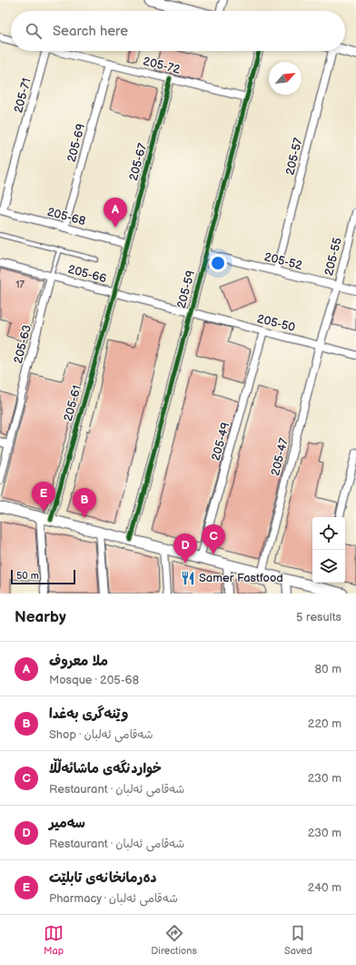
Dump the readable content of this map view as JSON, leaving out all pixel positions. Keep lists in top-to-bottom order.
{
  "streets": {
    "street": [
      "205-72",
      "205-71",
      "205-69",
      "205-57",
      "205-67",
      "205-68",
      "205-55",
      "205-52",
      "205-66",
      "205-59",
      "205-50",
      "205-63",
      "205-61",
      "205-49",
      "205-47"
    ]
  },
  "crossings": [
    ["205-72", "205-69"],
    ["205-72", "205-67"],
    ["205-72", "205-59"],
    ["205-71", "205-68"],
    ["205-69", "205-68"],
    ["205-57", "205-52"],
    ["205-67", "205-68"],
    ["205-67", "205-66"],
    ["205-67", "205-61"],
    ["205-55", "205-52"],
    ["205-55", "205-50"],
    ["205-55", "205-47"],
    ["205-52", "205-59"],
    ["205-66", "205-59"],
    ["205-66", "205-50"],
    ["205-66", "205-63"],
    ["205-66", "205-61"],
    ["205-59", "205-50"],
    ["205-50", "205-49"],
    ["205-50", "205-47"]
  ],
  "places": {
    "restaurant": ["Samer Fastfood"]
  },
  "house_numbers": ["17"],
  "scale_bar": "50 m",
  "north": "top right",
  "page": {
    "search": "Search here",
    "pins": [
      "A",
      "E",
      "B",
      "C",
      "D"
    ],
    "scale": "50 m",
    "heading": ["Nearby", "5 results"],
    "list": [
      {
        "mark": "A",
        "name": "ملا معروف",
        "note": "Mosque · 205-68",
        "value": "80 m"
      },
      {
        "mark": "B",
        "name": "وێنەگری بەغدا",
        "note": "Shop · شەقامی ئەلبان",
        "value": "220 m"
      },
      {
        "mark": "C",
        "name": "خواردنگەی ماشائەڵڵا",
        "note": "Restaurant · شەقامی ئەلبان",
        "value": "230 m"
      },
      {
        "mark": "D",
        "name": "سەمیر",
        "note": "Restaurant · شەقامی ئەلبان",
        "value": "230 m"
      },
      {
        "mark": "E",
        "name": "دەرمانخانەی تابلێت",
        "note": "Pharmacy · شەقامی ئەلبان",
        "value": "240 m"
      }
    ],
    "nav": ["Map", "Directions", "Saved"]
  }
}
